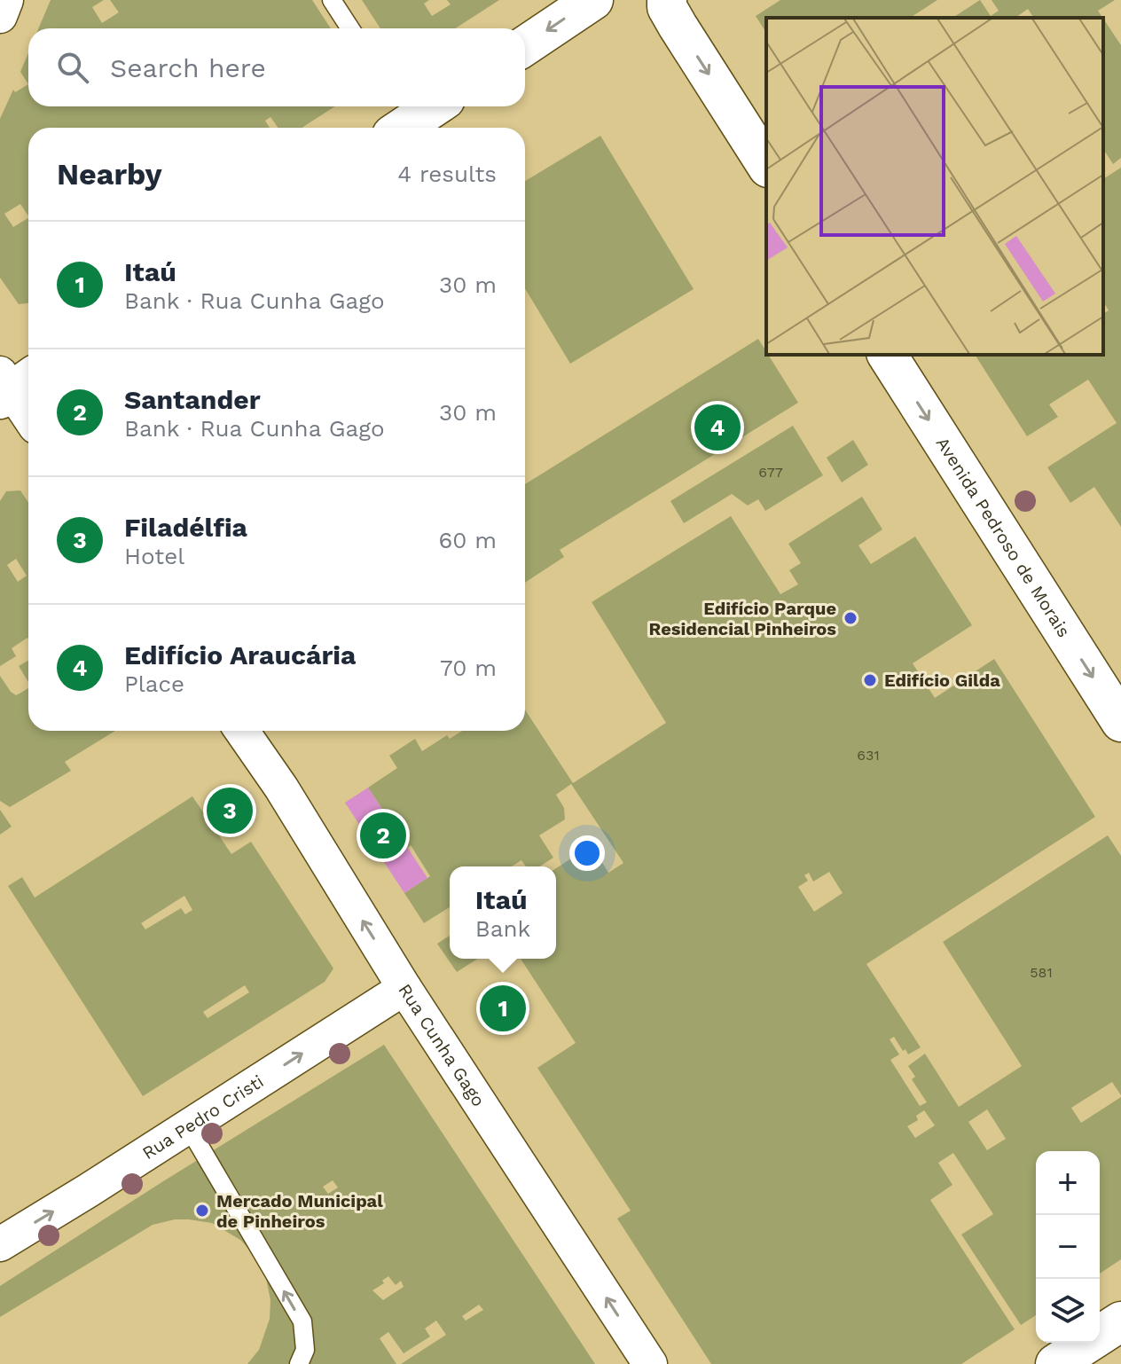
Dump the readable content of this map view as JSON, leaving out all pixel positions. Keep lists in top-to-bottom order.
{
  "streets": {
    "main road": ["Avenida Pedroso de Morais"],
    "street": ["Rua Cunha Gago", "Rua Pedro Cristi"]
  },
  "crossings": [
    ["Rua Cunha Gago", "Rua Pedro Cristi"]
  ],
  "one_way": ["Avenida Pedroso de Morais", "Rua Cunha Gago", "Rua Pedro Cristi"],
  "places": ["Edifício Parque Residencial Pinheiros", "Edifício Gilda", "Mercado Municipal de Pinheiros"],
  "house_numbers": ["677", "631", "581"],
  "page": {
    "search": "Search here",
    "heading": ["Nearby", "4 results"],
    "list": [
      {
        "mark": "1",
        "name": "Itaú",
        "note": "Bank · Rua Cunha Gago",
        "value": "30 m"
      },
      {
        "mark": "2",
        "name": "Santander",
        "note": "Bank · Rua Cunha Gago",
        "value": "30 m"
      },
      {
        "mark": "3",
        "name": "Filadélfia",
        "note": "Hotel",
        "value": "60 m"
      },
      {
        "mark": "4",
        "name": "Edifício Araucária",
        "note": "Place",
        "value": "70 m"
      }
    ],
    "pins": [
      "4",
      "3",
      "2",
      "1"
    ],
    "popup": ["Itaú", "Bank"],
    "map_buttons": ["+", "−"]
  }
}
